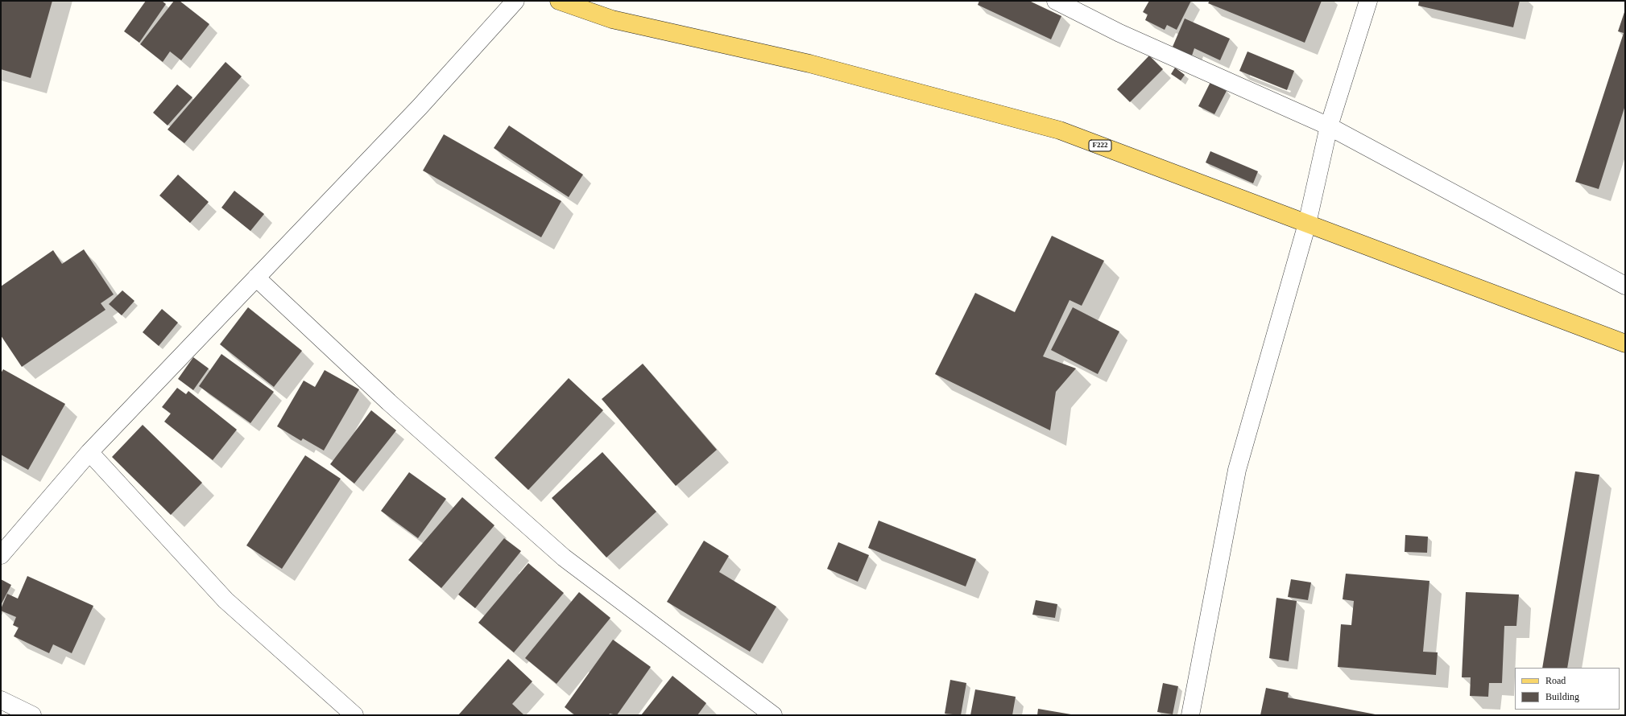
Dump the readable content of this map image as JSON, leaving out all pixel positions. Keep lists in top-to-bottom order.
{
  "streets": {
    "main road": ["F222"]
  },
  "legend": ["Road", "Building"]
}
